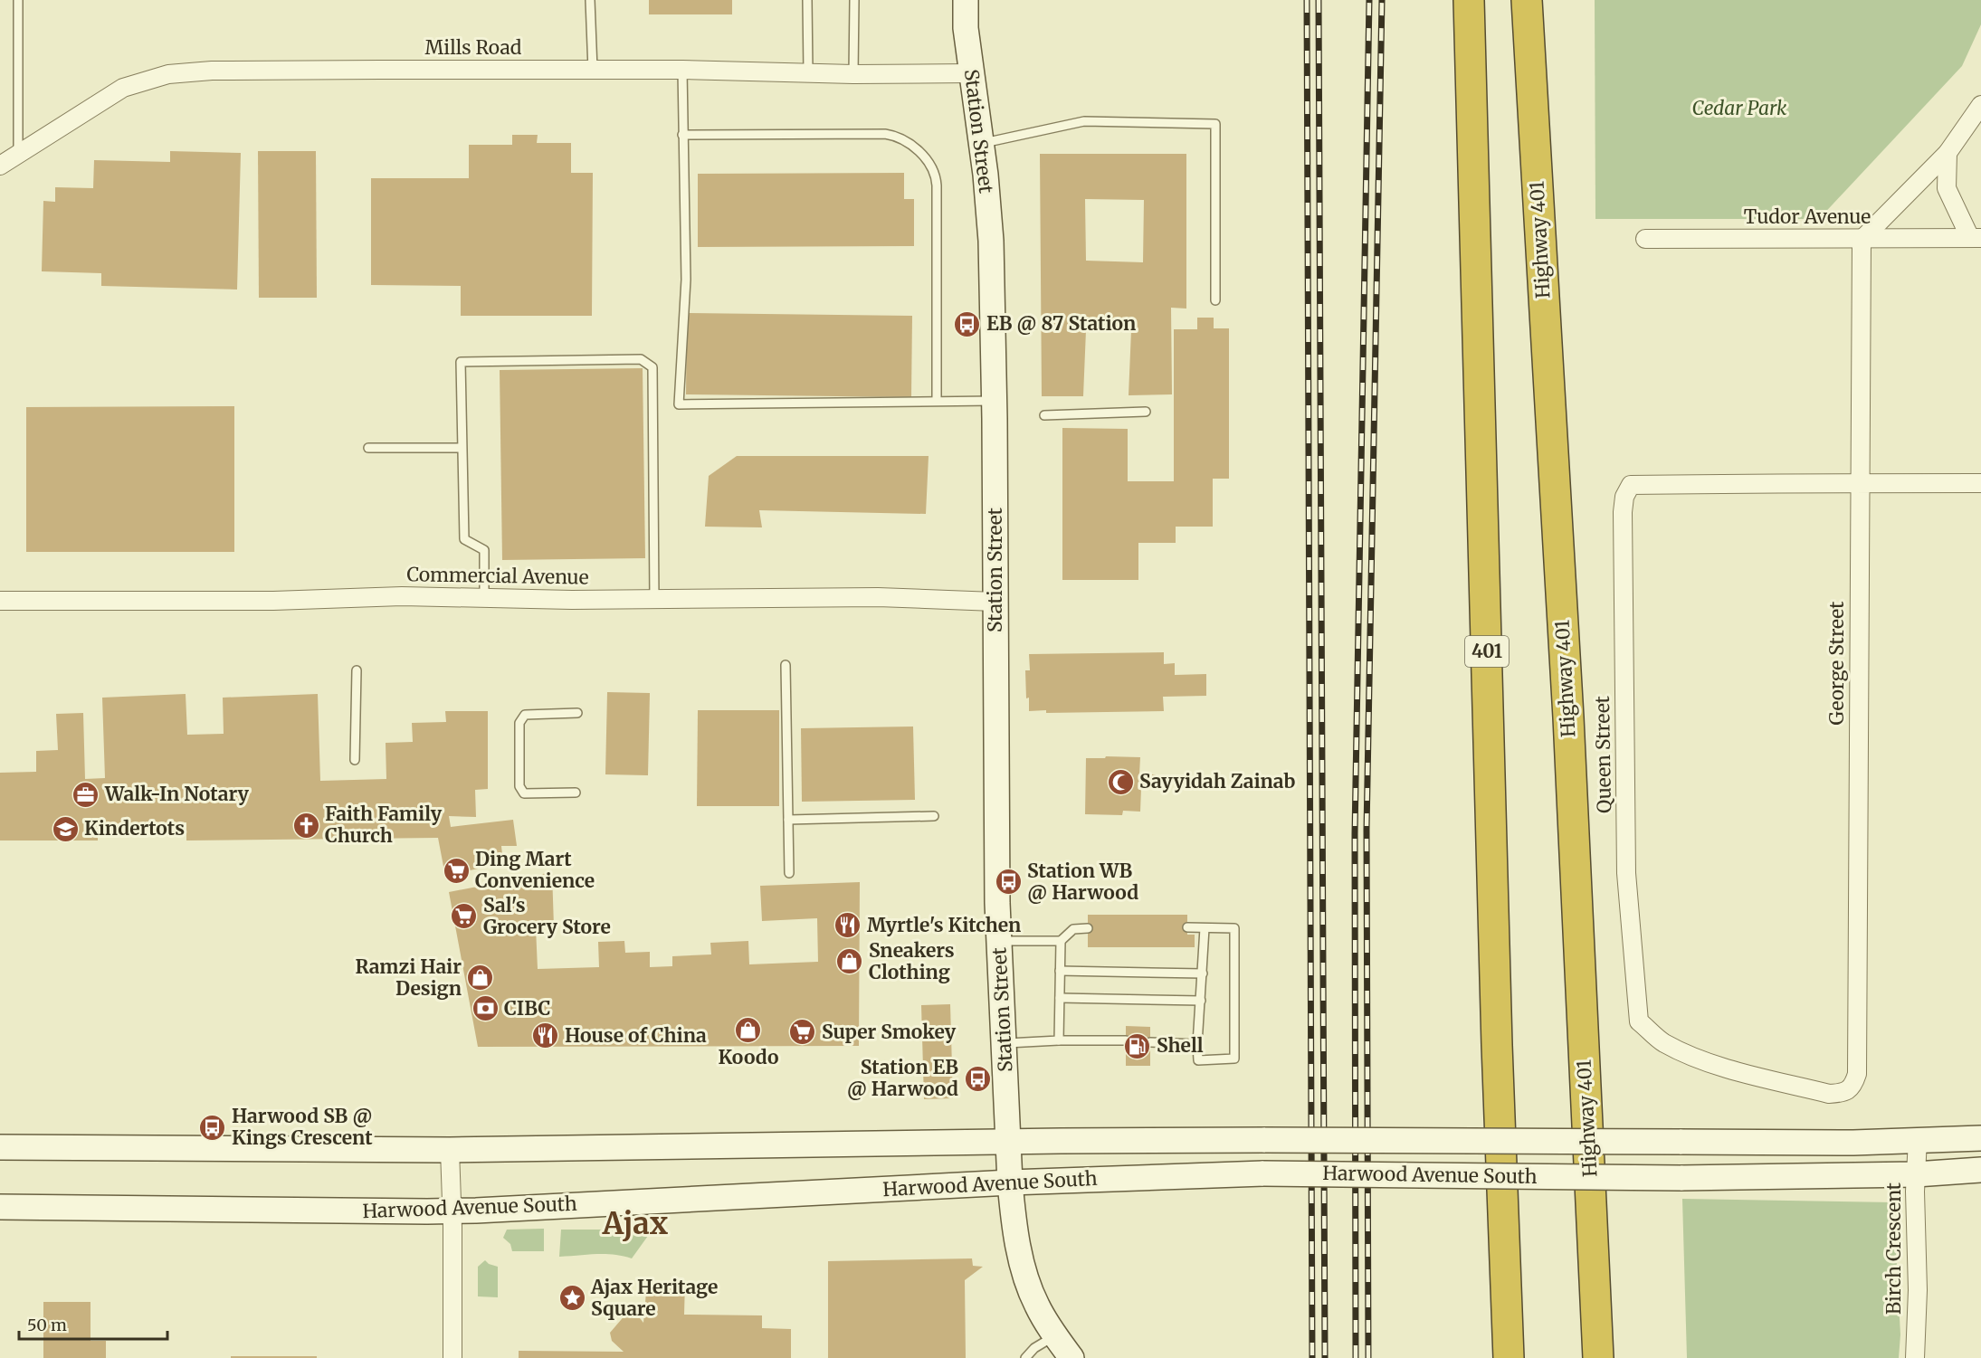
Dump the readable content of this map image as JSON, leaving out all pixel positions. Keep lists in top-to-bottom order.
{
  "streets": {
    "highway": ["Highway 401", "401"],
    "main road": ["Station Street", "Harwood Avenue South"],
    "street": [
      "Mills Road",
      "Tudor Avenue",
      "Commercial Avenue",
      "George Street",
      "Queen Street",
      "Birch Crescent"
    ]
  },
  "crossings": [
    ["Mills Road", "Station Street"],
    ["Station Street", "Commercial Avenue"],
    ["Station Street", "Harwood Avenue South"],
    ["Tudor Avenue", "George Street"],
    ["George Street", "Queen Street"],
    ["Harwood Avenue South", "Birch Crescent"]
  ],
  "districts": ["Ajax"],
  "parks": ["Cedar Park"],
  "places": {
    "bus stop": [
      "EB @ 87 Station",
      "Station WB @ Harwood",
      "Station EB @ Harwood",
      "Harwood SB @ Kings Crescent"
    ],
    "mosque": ["Sayyidah Zainab"],
    "office": ["Walk-In Notary"],
    "church": ["Faith Family Church"],
    "school or university": ["Kindertots"],
    "supermarket": ["Ding Mart Convenience", "Sal's Grocery Store", "Super Smokey"],
    "restaurant": ["Myrtle's Kitchen", "House of China"],
    "shop": ["Sneakers Clothing", "Ramzi Hair Design", "Koodo"],
    "bank": ["CIBC"],
    "fuel station": ["Shell"],
    "place": ["Ajax Heritage Square"]
  },
  "scale_bar": "50 m"
}
